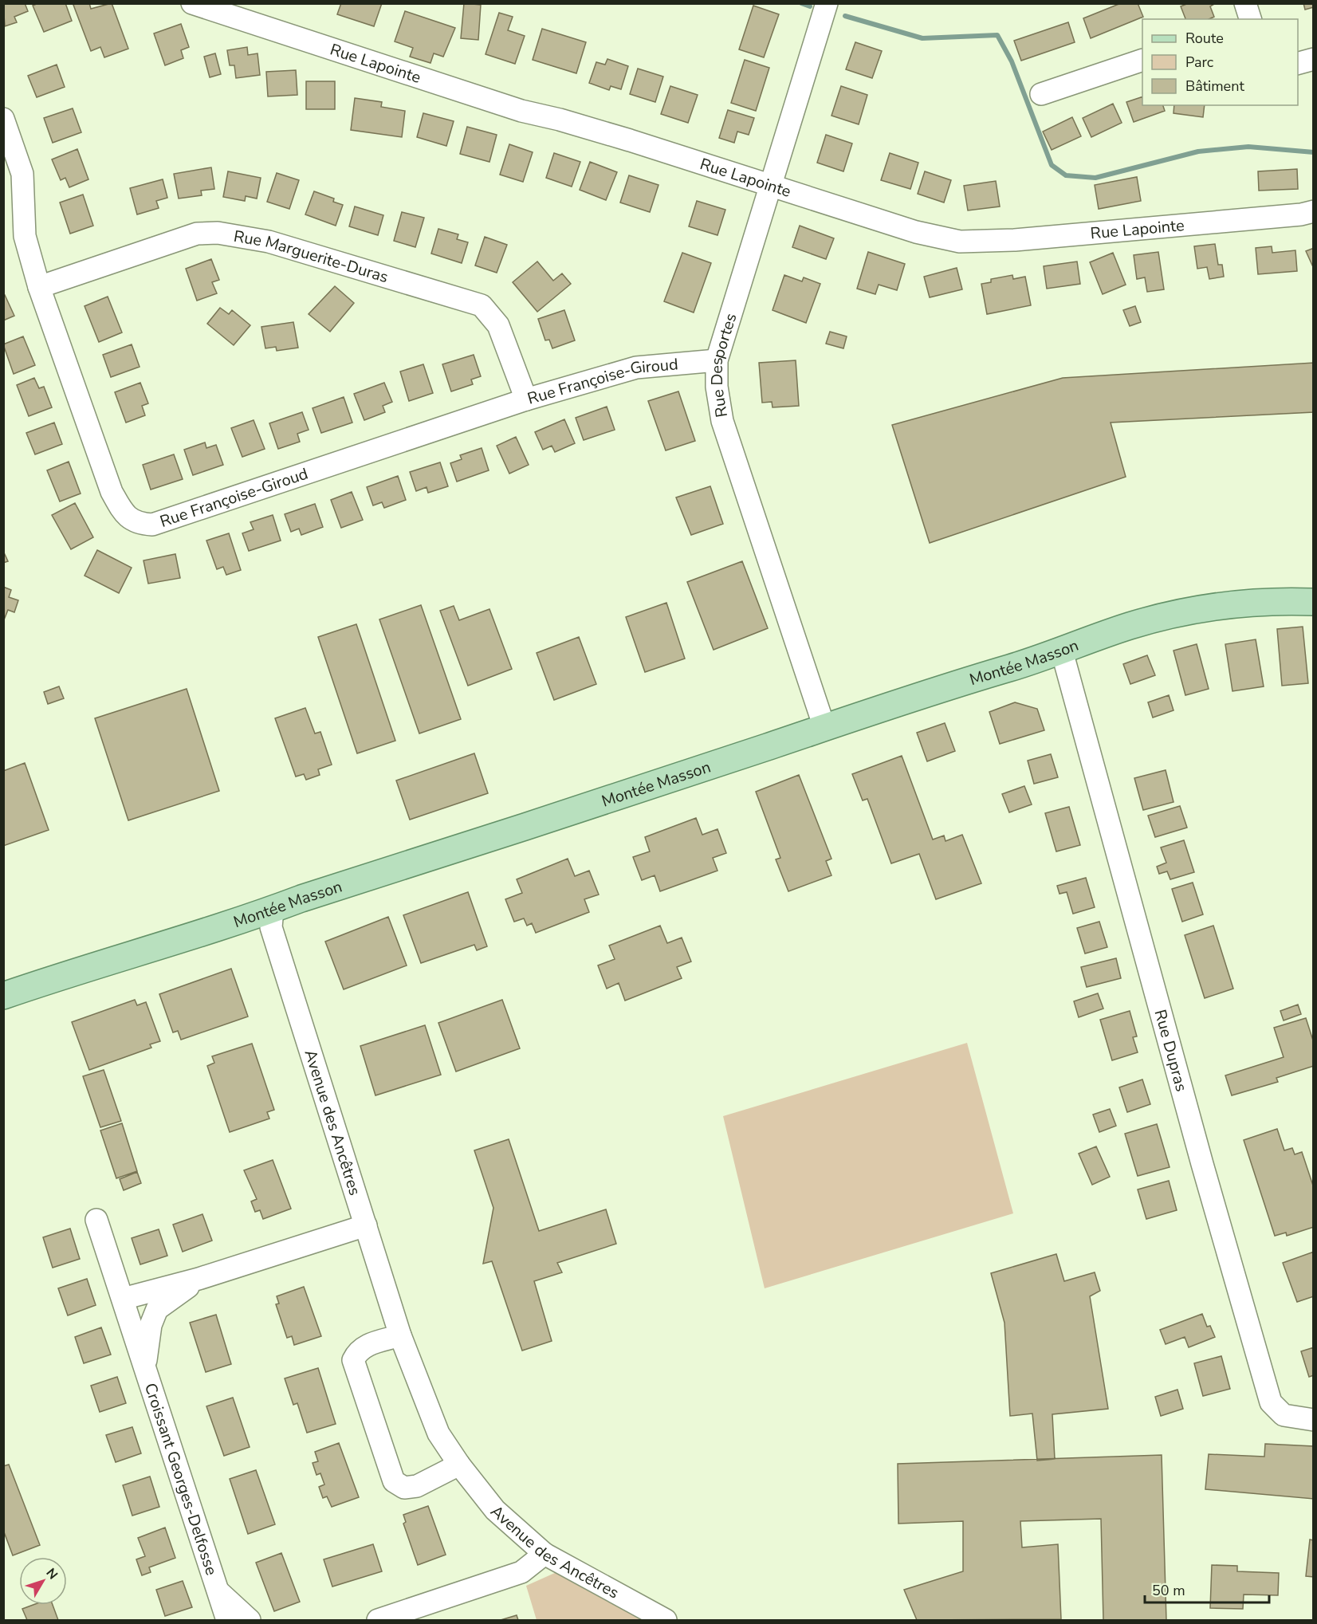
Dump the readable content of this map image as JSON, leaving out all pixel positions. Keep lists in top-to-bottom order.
{
  "streets": {
    "main road": ["Montée Masson"],
    "street": [
      "Rue Lapointe",
      "Rue Marguerite-Duras",
      "Rue Desportes",
      "Rue Françoise-Giroud",
      "Rue Dupras",
      "Avenue des Ancêtres",
      "Croissant Georges-Delfosse"
    ]
  },
  "crossings": [
    ["Rue Lapointe", "Rue Desportes"],
    ["Rue Marguerite-Duras", "Rue Françoise-Giroud"],
    ["Rue Desportes", "Rue Françoise-Giroud"],
    ["Rue Desportes", "Montée Masson"],
    ["Montée Masson", "Rue Dupras"],
    ["Montée Masson", "Avenue des Ancêtres"],
    ["Avenue des Ancêtres", "Croissant Georges-Delfosse"]
  ],
  "legend": ["Route", "Parc", "Bâtiment"],
  "scale_bar": "50 m",
  "north": "top right"
}
